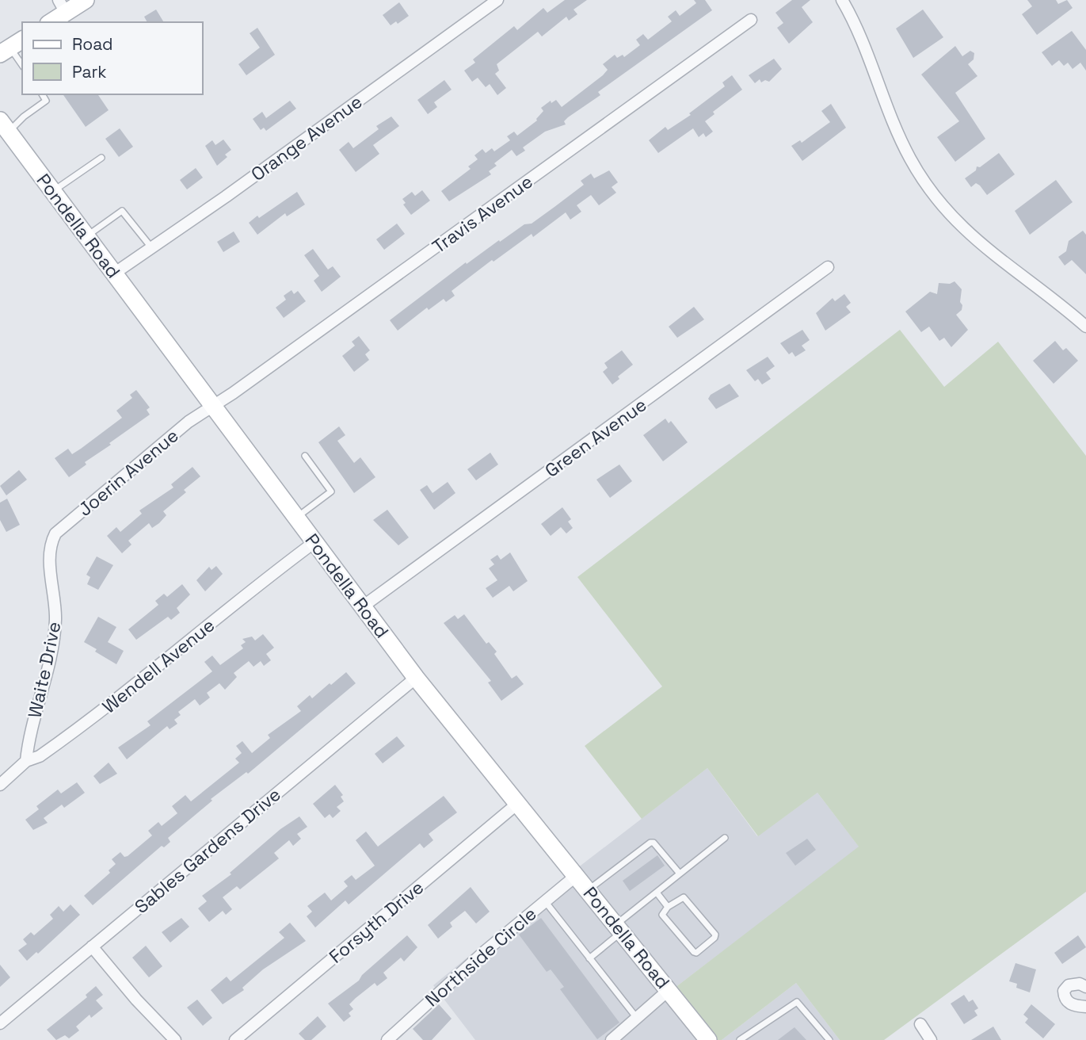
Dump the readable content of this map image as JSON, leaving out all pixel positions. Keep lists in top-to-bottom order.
{
  "streets": {
    "main road": ["Pondella Road"],
    "street": [
      "Orange Avenue",
      "Travis Avenue",
      "Green Avenue",
      "Joerin Avenue",
      "Wendell Avenue",
      "Waite Drive",
      "Sables Gardens Drive",
      "Forsyth Drive",
      "Northside Circle"
    ]
  },
  "crossings": [
    ["Orange Avenue", "Pondella Road"],
    ["Travis Avenue", "Pondella Road"],
    ["Travis Avenue", "Joerin Avenue"],
    ["Pondella Road", "Green Avenue"],
    ["Pondella Road", "Joerin Avenue"],
    ["Pondella Road", "Wendell Avenue"],
    ["Pondella Road", "Sables Gardens Drive"],
    ["Pondella Road", "Forsyth Drive"],
    ["Pondella Road", "Northside Circle"],
    ["Joerin Avenue", "Waite Drive"],
    ["Wendell Avenue", "Waite Drive"]
  ],
  "legend": ["Road", "Park"]
}
